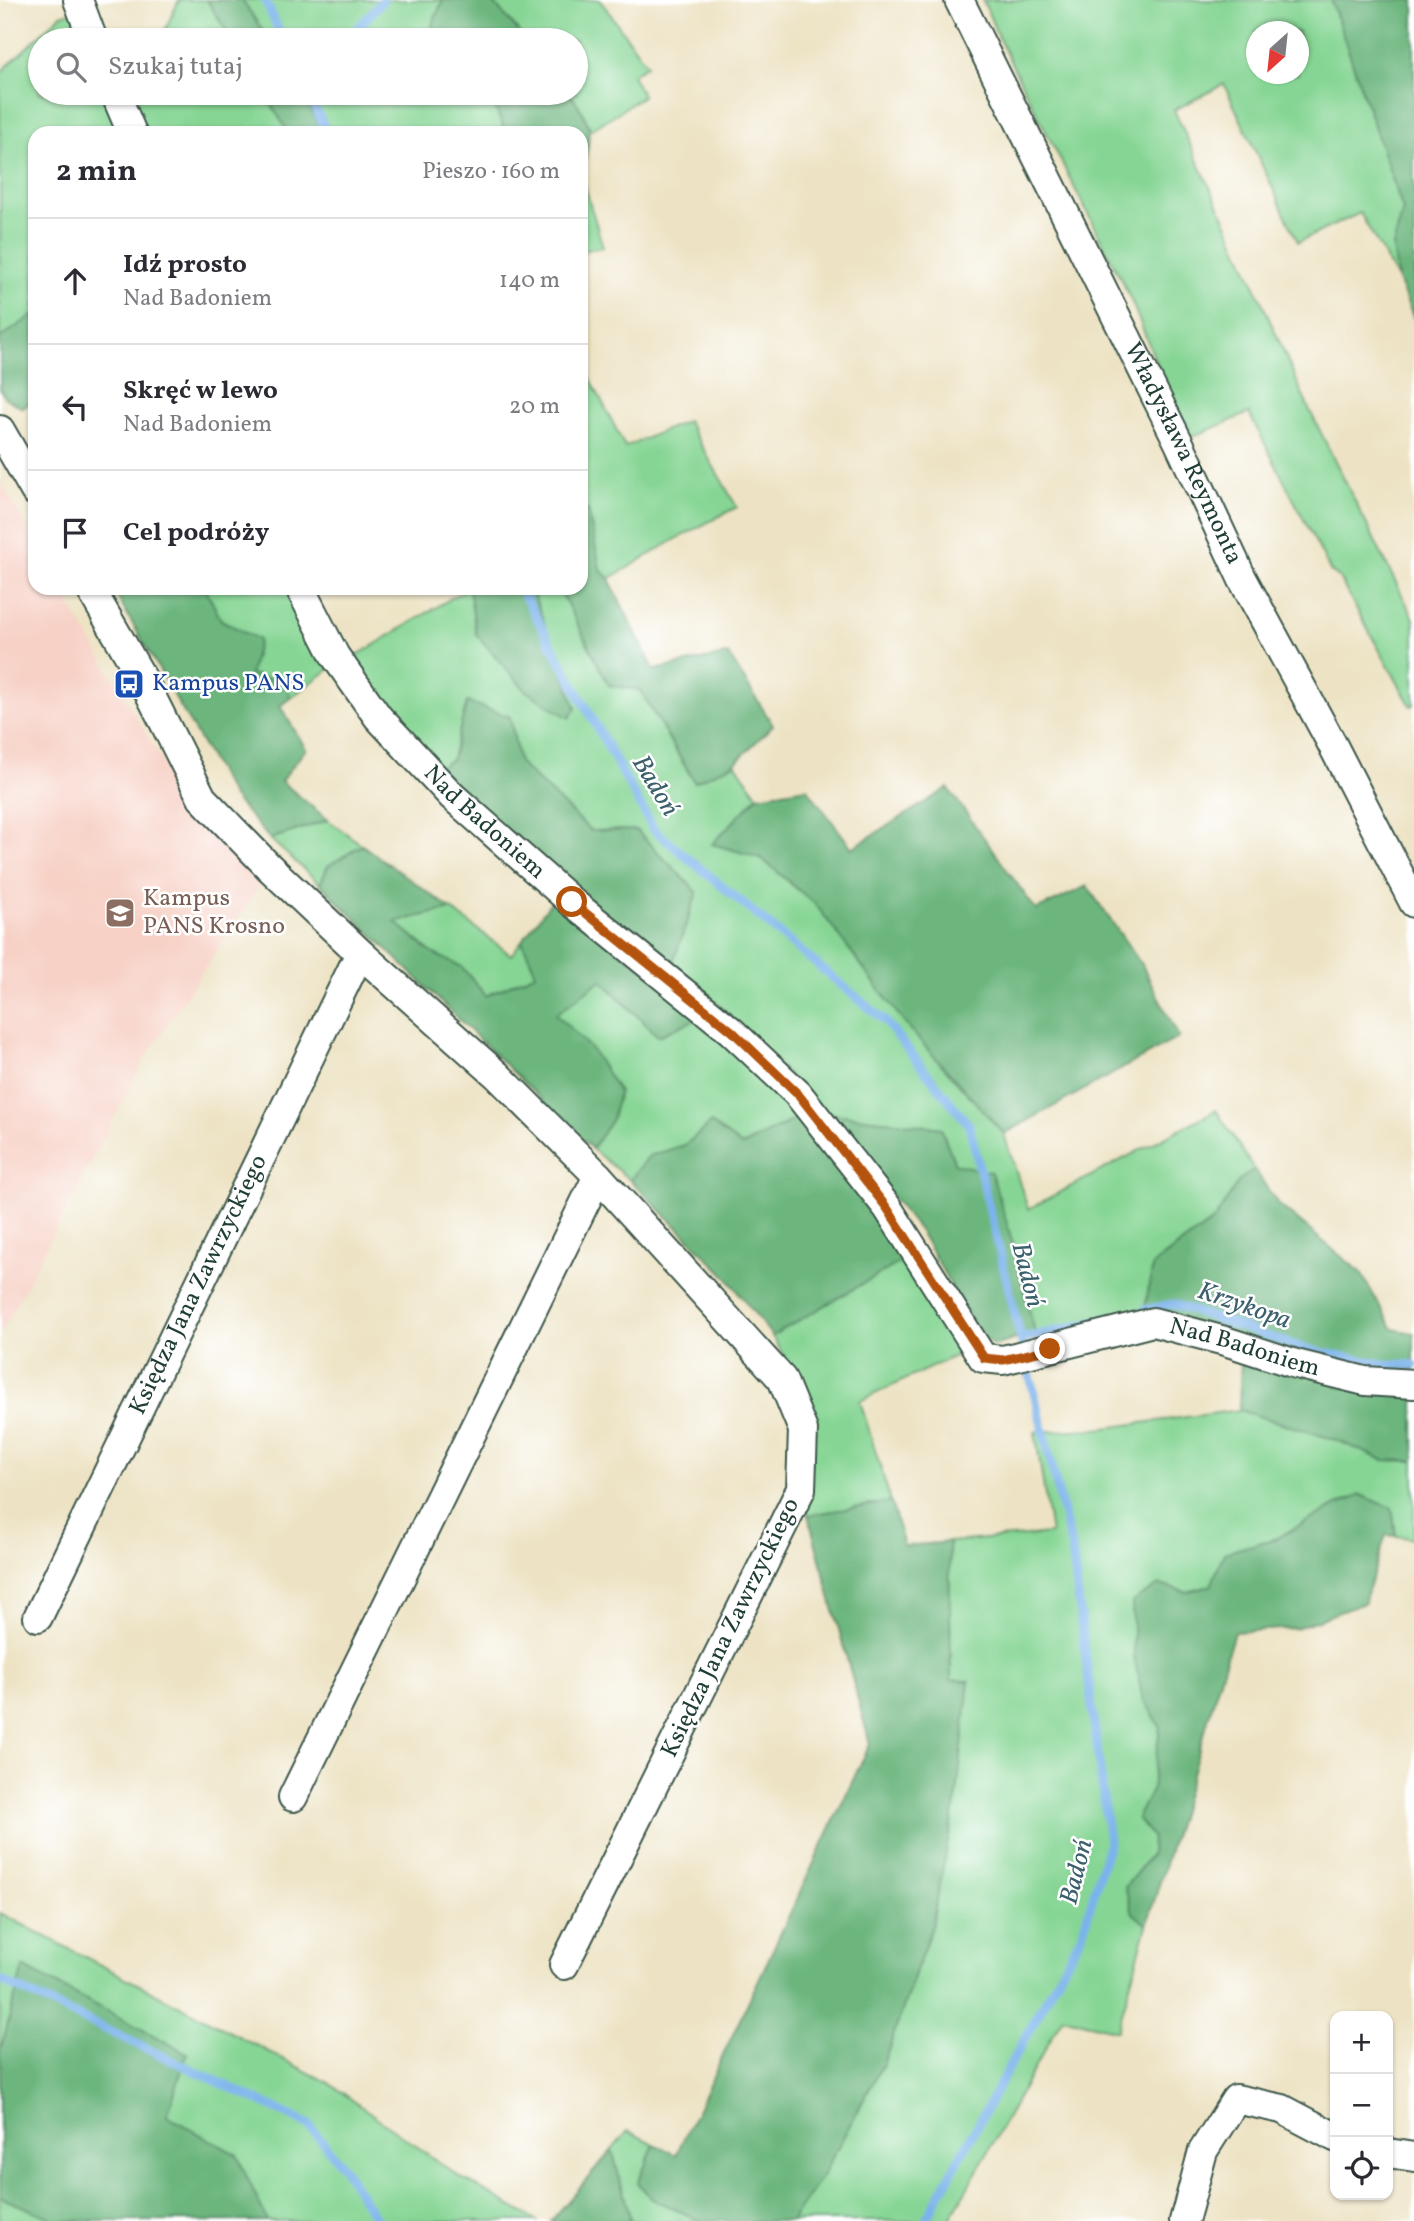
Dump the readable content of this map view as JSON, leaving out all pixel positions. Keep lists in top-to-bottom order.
{
  "streets": {
    "street": ["Władysława Reymonta", "Nad Badoniem", "Księdza Jana Zawrzyckiego"]
  },
  "water": ["Badoń", "Krzykopa"],
  "places": {
    "bus stop": ["Kampus PANS"],
    "school or university": ["Kampus PANS Krosno"]
  },
  "north": "bottom left",
  "page": {
    "search": "Szukaj tutaj",
    "heading": ["2 min", "Pieszo · 160 m"],
    "list": [
      ["Idź prosto", "Nad Badoniem", "140 m"],
      ["Skręć w lewo", "Nad Badoniem", "20 m"],
      "Cel podróży"
    ],
    "map_buttons": ["+", "−"]
  }
}
